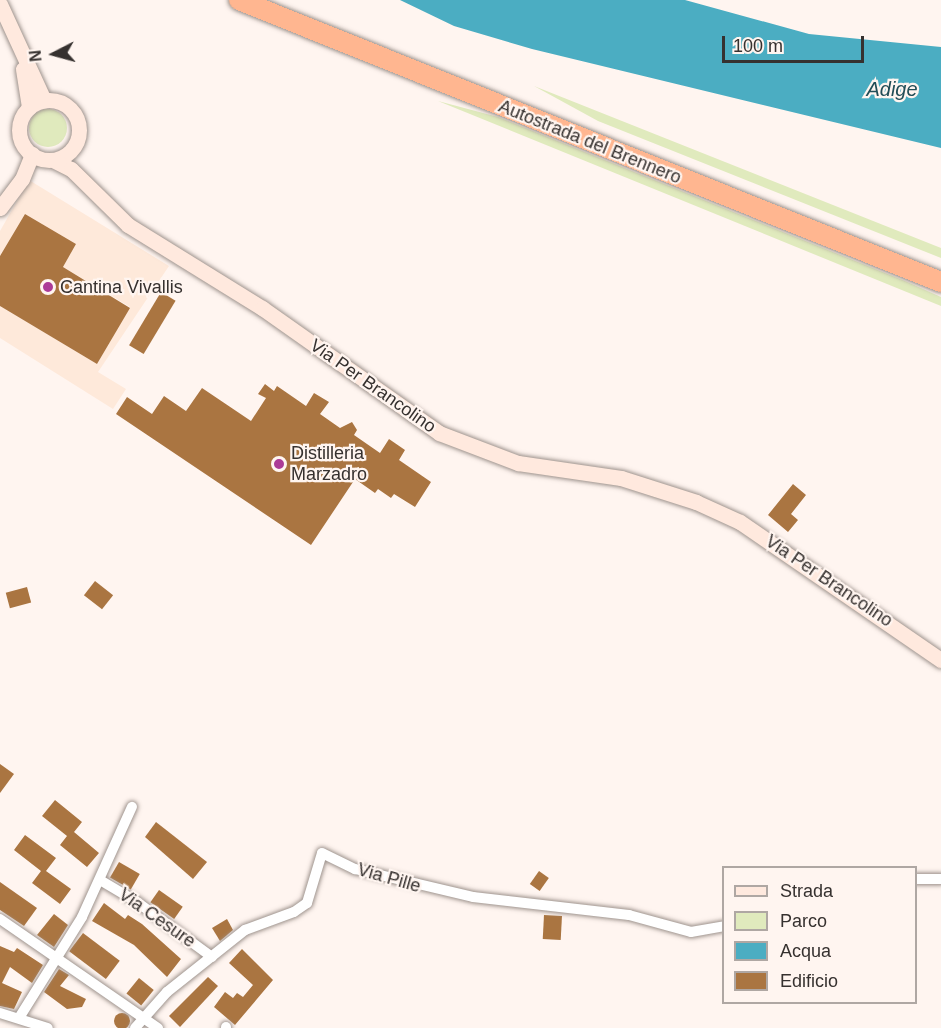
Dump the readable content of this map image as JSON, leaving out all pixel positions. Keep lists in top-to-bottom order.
{
  "streets": {
    "highway": ["Autostrada del Brennero"],
    "main road": ["Via Per Brancolino"],
    "street": ["Via Pille", "Via Cesure"]
  },
  "crossings": [
    ["Via Pille", "Via Cesure"]
  ],
  "water": ["Adige"],
  "places": ["Cantina Vivallis", "Distilleria Marzadro"],
  "legend": [
    "Strada",
    "Parco",
    "Acqua",
    "Edificio"
  ],
  "scale_bar": "100 m",
  "north": "left"
}
